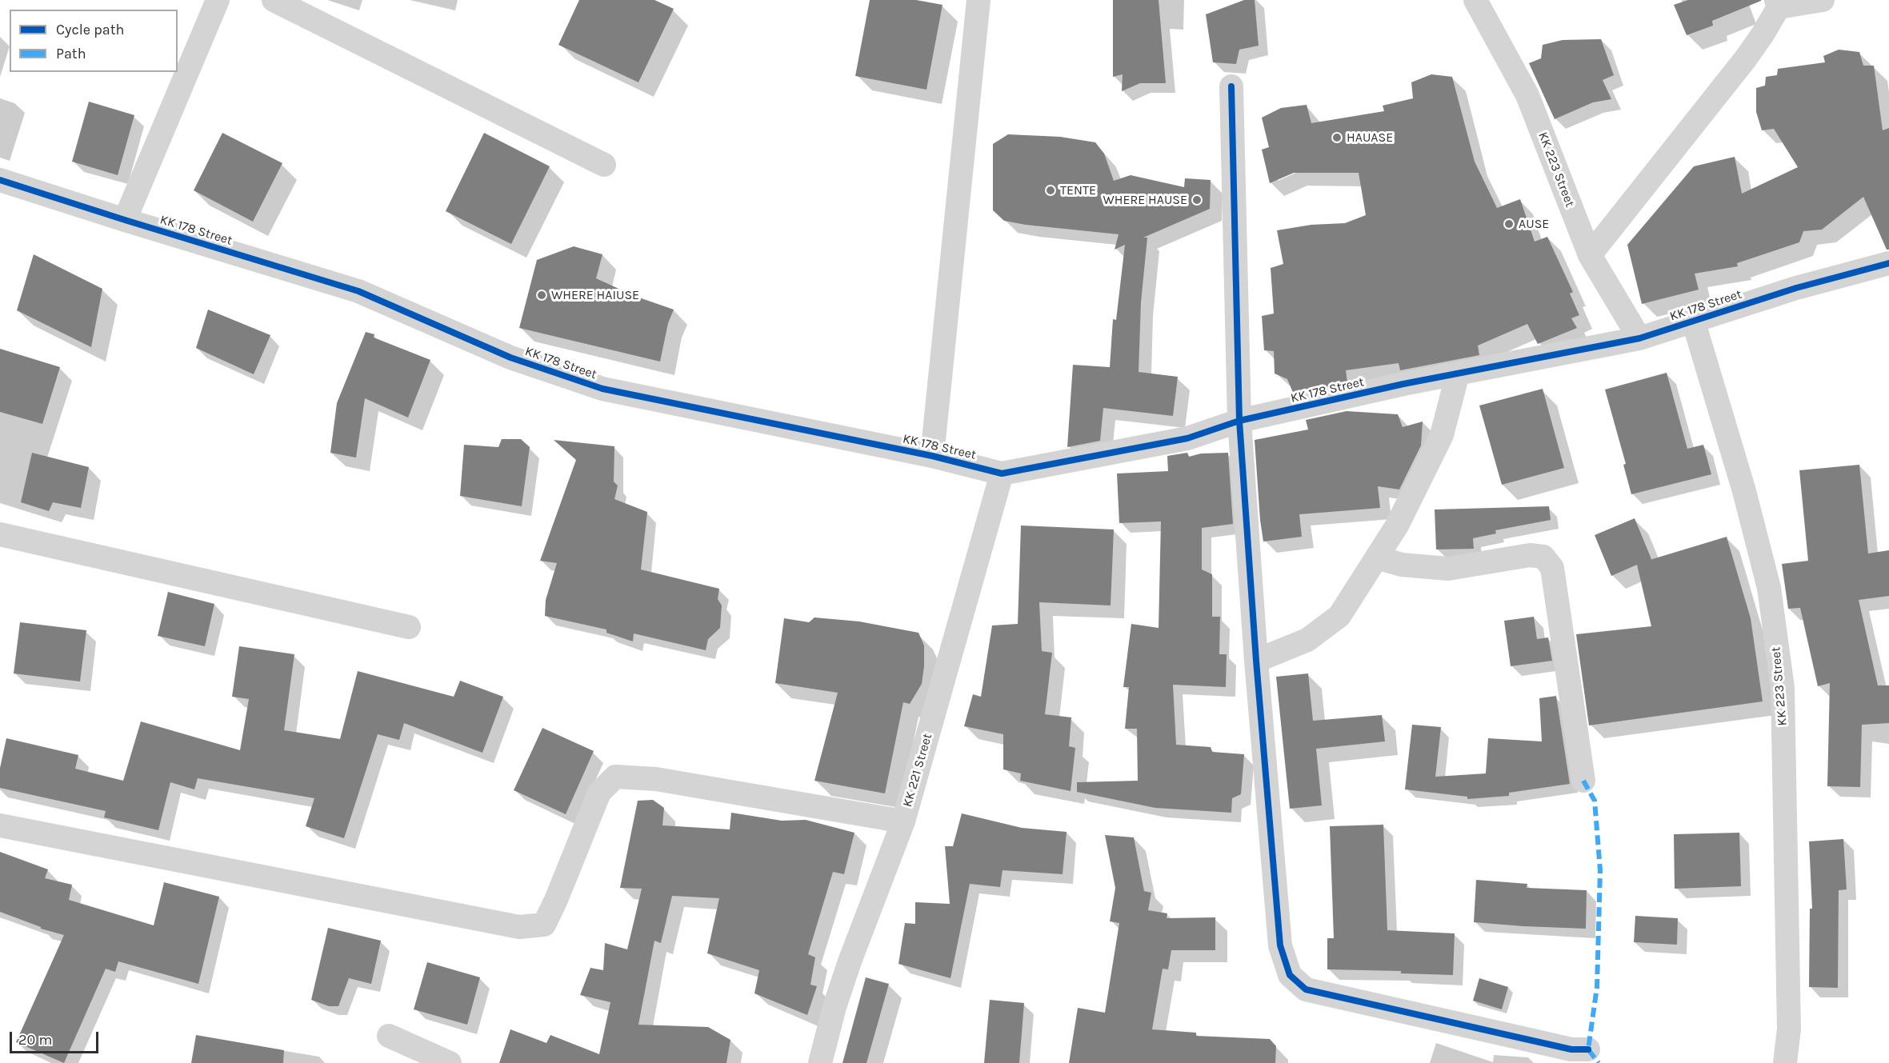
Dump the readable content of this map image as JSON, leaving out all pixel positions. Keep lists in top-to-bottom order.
{
  "streets": {
    "street": ["KK 223 Street", "KK 178 Street", "KK 221 Street"]
  },
  "crossings": [
    ["KK 223 Street", "KK 178 Street"],
    ["KK 178 Street", "KK 221 Street"]
  ],
  "places": [
    "HAUASE",
    "TENTE",
    "WHERE HAUSE",
    "AUSE",
    "WHERE HAIUSE"
  ],
  "legend": ["Cycle path", "Path"],
  "scale_bar": "20 m"
}
